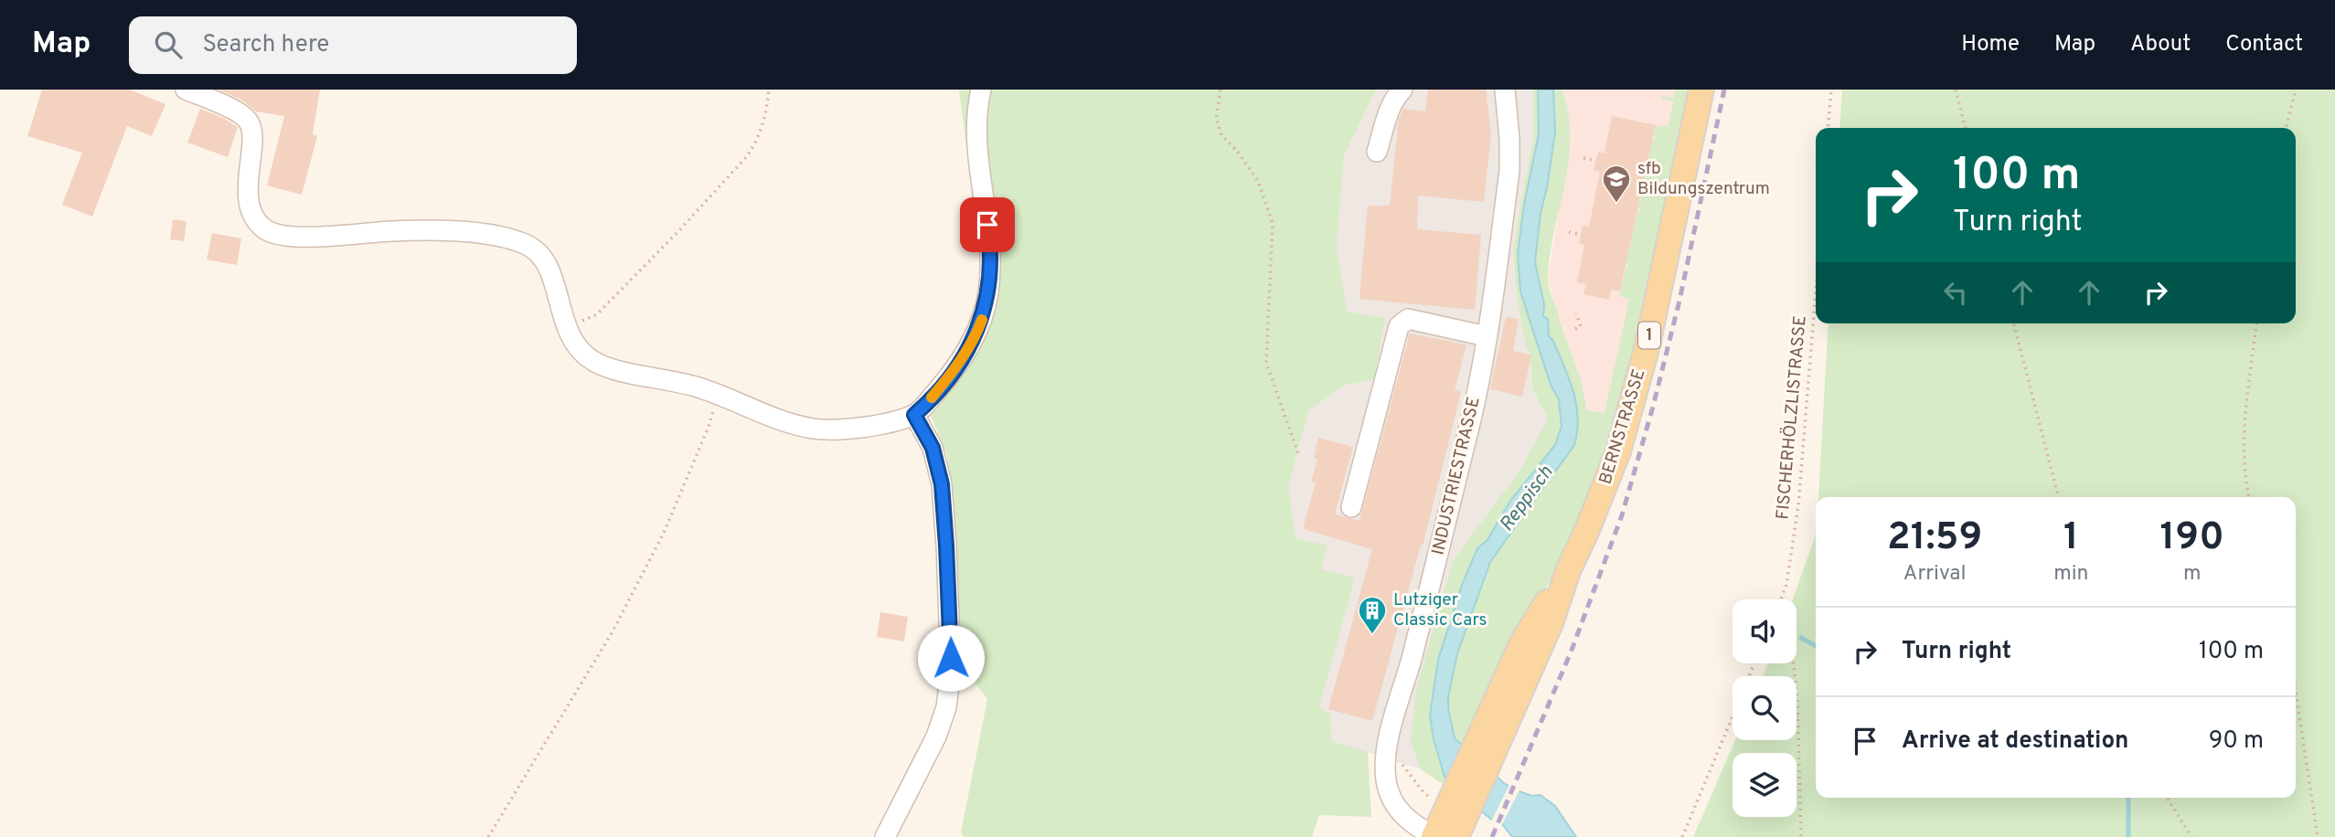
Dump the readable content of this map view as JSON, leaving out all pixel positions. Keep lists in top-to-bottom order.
{
  "streets": {
    "main road": ["1", "BERNSTRASSE"],
    "street": ["INDUSTRIESTRASSE"],
    "path": ["FISCHERHÖLZLISTRASSE"]
  },
  "crossings": [
    ["BERNSTRASSE", "INDUSTRIESTRASSE"]
  ],
  "water": ["Reppisch"],
  "places": {
    "school or university": ["sfb Bildungszentrum"],
    "building": ["Lutziger Classic Cars"]
  },
  "page": {
    "header": "Map",
    "search": "Search here",
    "nav": [
      "Home",
      "Map",
      "About",
      "Contact"
    ],
    "turn": ["100 m", "Turn right"],
    "eta": [
      "21:59",
      "Arrival",
      "1",
      "min",
      "190",
      "m"
    ],
    "list": [
      {
        "name": "Turn right",
        "value": "100 m"
      },
      {
        "name": "Arrive at destination",
        "value": "90 m"
      }
    ]
  }
}
